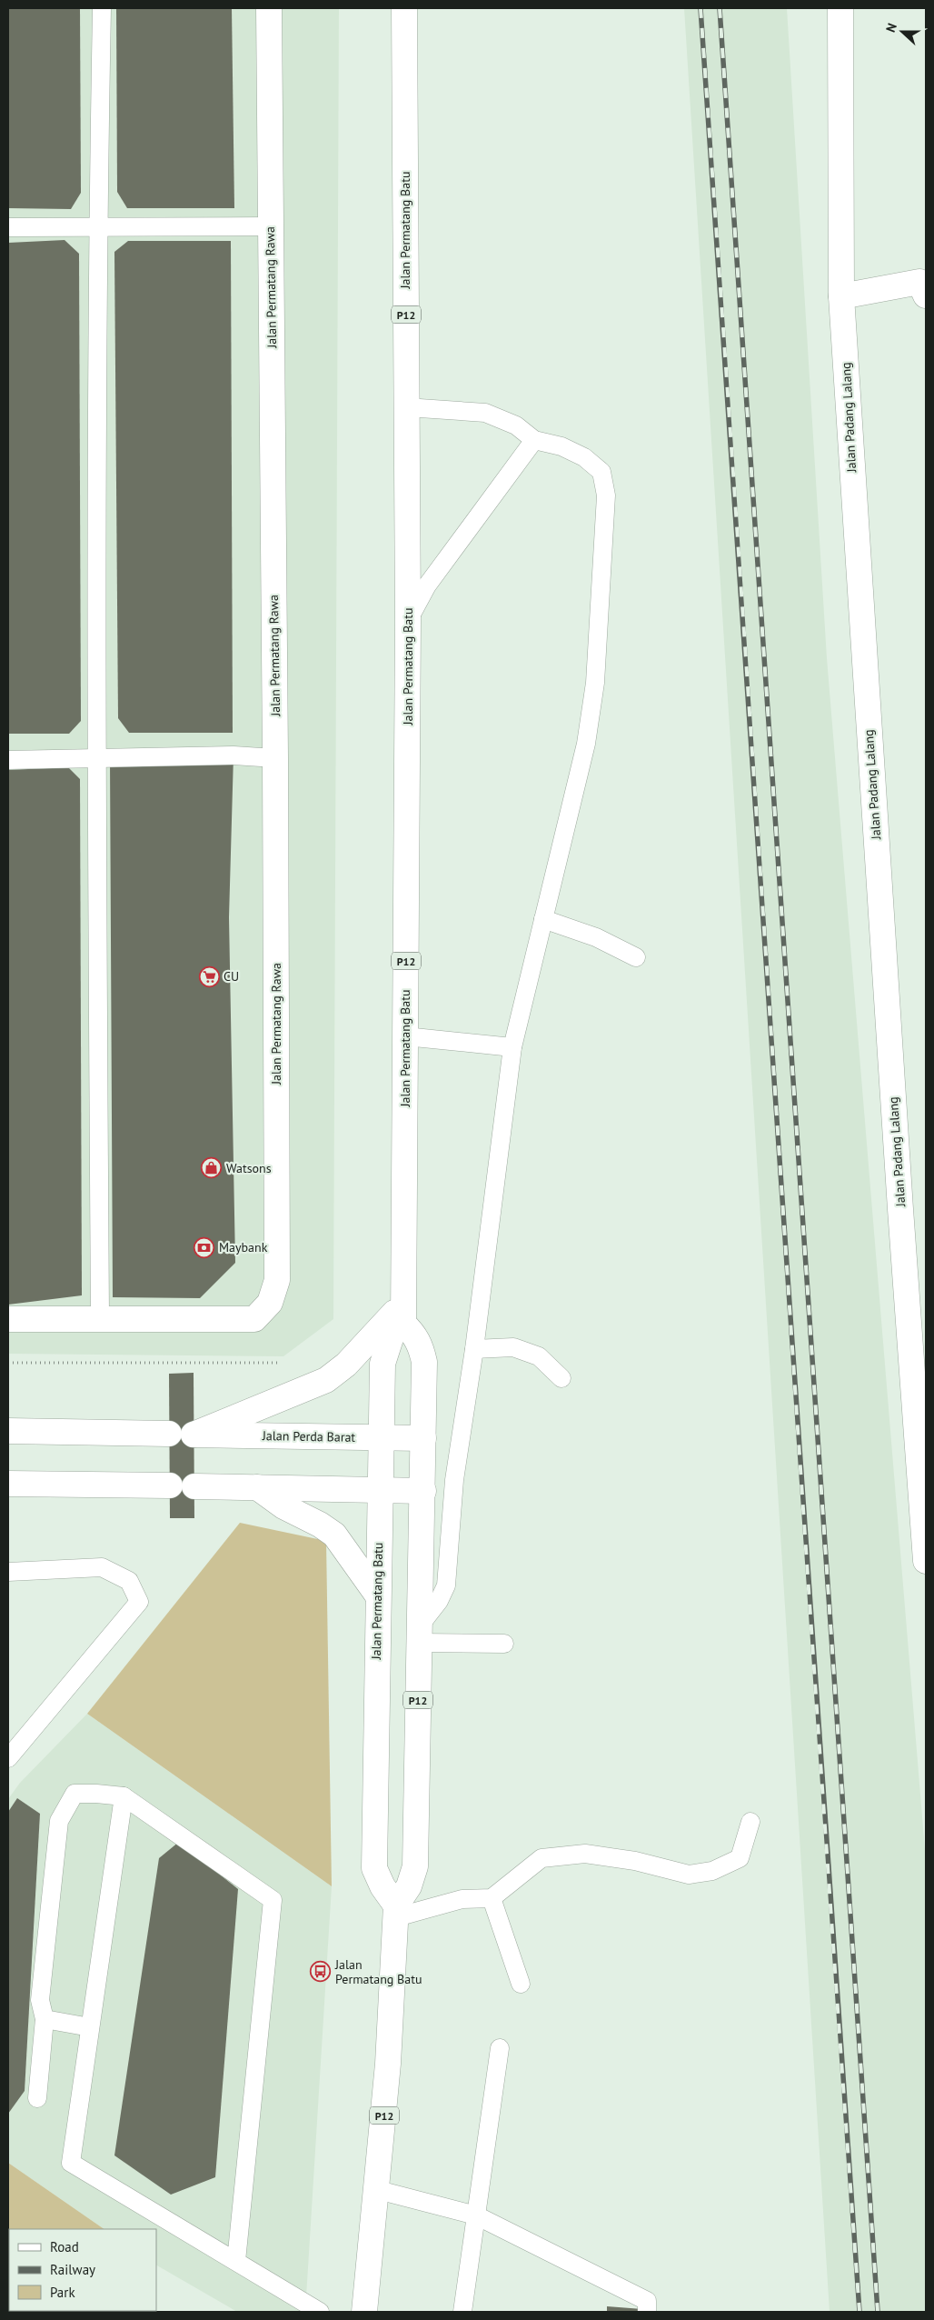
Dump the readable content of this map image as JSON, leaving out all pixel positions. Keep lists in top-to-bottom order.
{
  "streets": {
    "street": [
      "Jalan Permatang Batu",
      "Jalan Permatang Rawa",
      "P12",
      "Jalan Padang Lalang",
      "Jalan Perda Barat"
    ]
  },
  "crossings": [
    ["Jalan Permatang Batu", "P12"],
    ["Jalan Permatang Batu", "Jalan Perda Barat"],
    ["P12", "Jalan Perda Barat"]
  ],
  "places": {
    "supermarket": ["CU"],
    "shop": ["Watsons"],
    "bank": ["Maybank"],
    "bus stop": ["Jalan Permatang Batu"]
  },
  "legend": ["Road", "Railway", "Park"],
  "north": "left"
}
